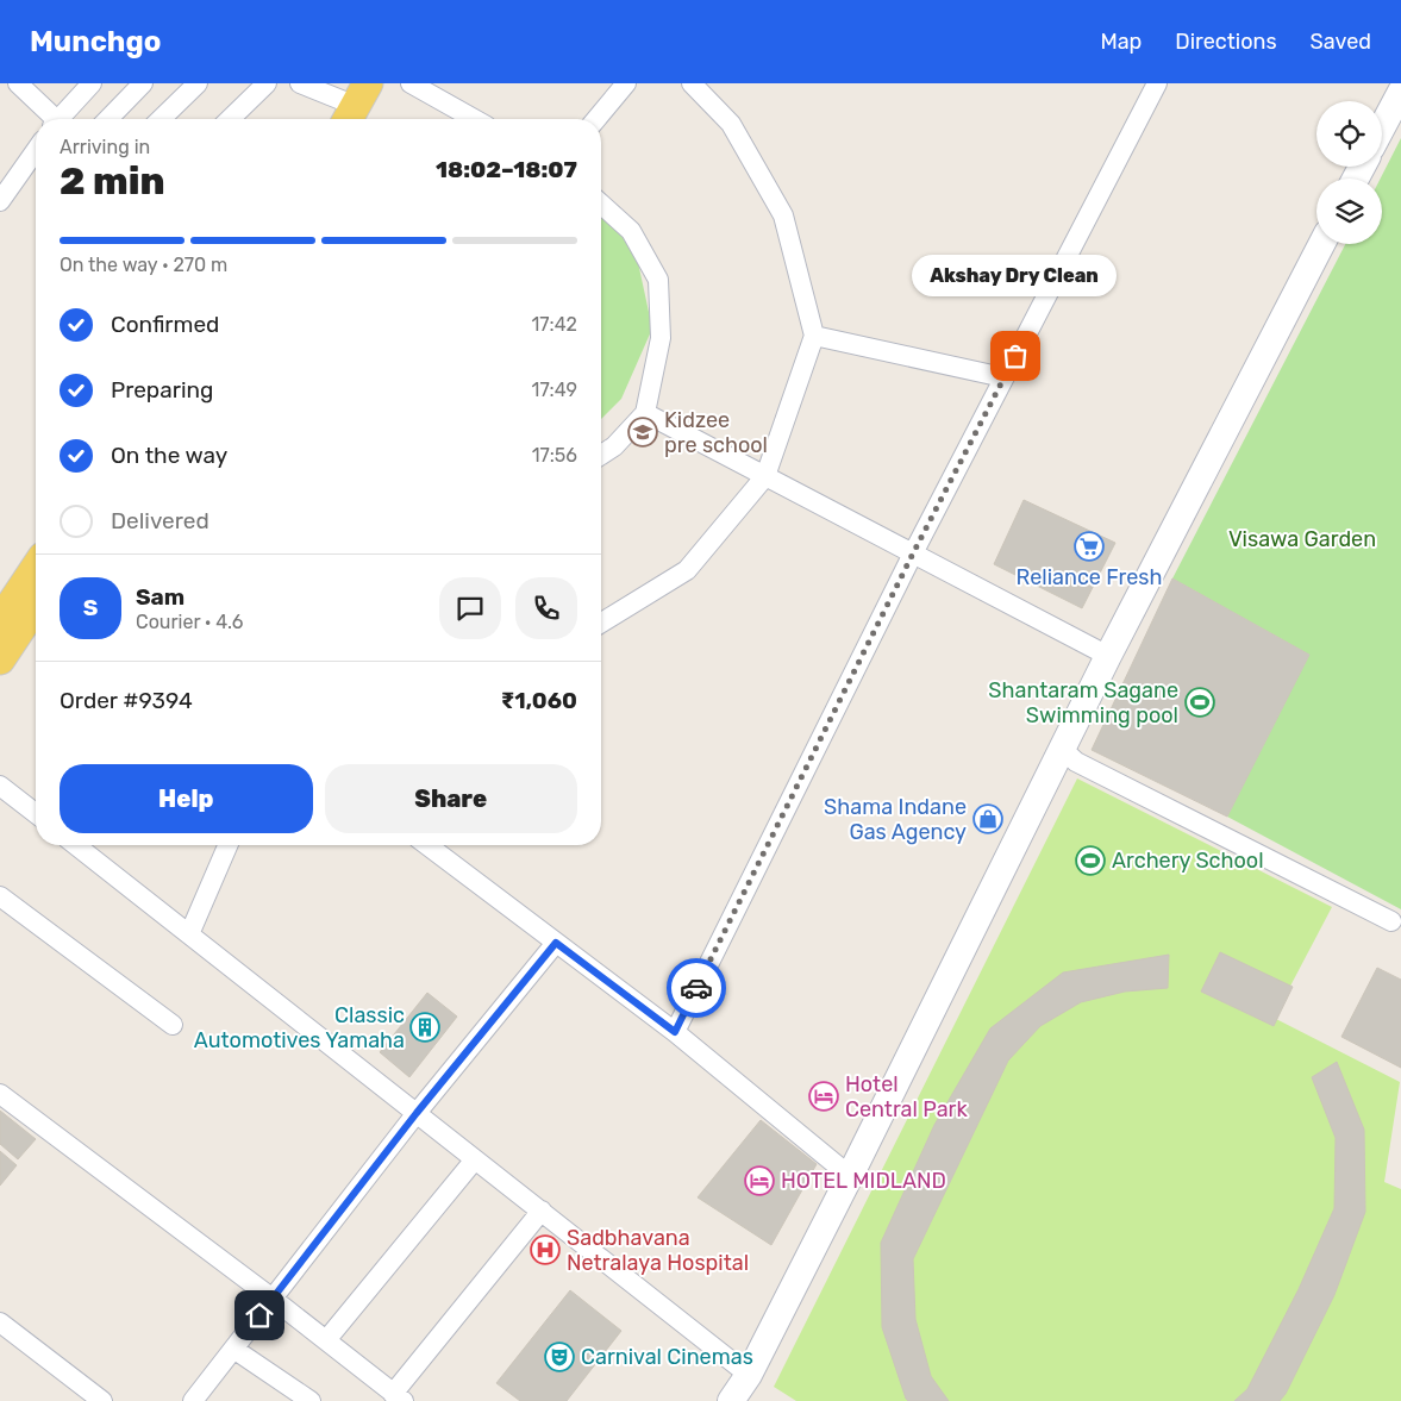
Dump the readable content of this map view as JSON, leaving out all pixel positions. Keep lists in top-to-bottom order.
{
  "parks": ["Visawa Garden"],
  "places": {
    "other": ["Akshay Dry Clean"],
    "school or university": ["Kidzee pre school"],
    "supermarket": ["Reliance Fresh"],
    "sports": ["Shantaram Sagane Swimming pool", "Archery School"],
    "shop": ["Shama Indane Gas Agency"],
    "building": ["Classic Automotives Yamaha"],
    "hotel": ["Hotel Central Park", "HOTEL MIDLAND"],
    "hospital": ["Sadbhavana Netralaya Hospital"],
    "theatre": ["Carnival Cinemas"]
  },
  "page": {
    "header": "Munchgo",
    "nav": ["Map", "Directions", "Saved"],
    "heading": ["2 min", "Arriving in", "18:02–18:07"],
    "panel": [
      "Sam",
      "Courier · 4.6",
      "Order #9394",
      "₹1,060"
    ],
    "bar": "On the way · 270 m",
    "bubble": "Akshay Dry Clean",
    "list": [
      ["Confirmed", "17:42"],
      ["Preparing", "17:49"],
      ["On the way", "17:56"],
      "Delivered"
    ],
    "round": "S",
    "buttons": ["Help", "Share"]
  }
}
